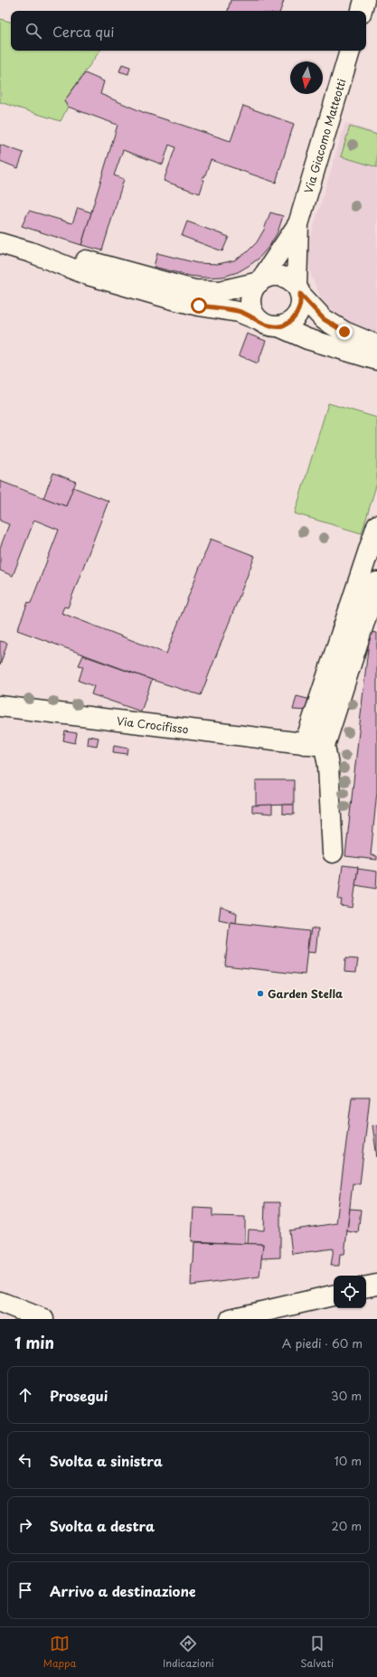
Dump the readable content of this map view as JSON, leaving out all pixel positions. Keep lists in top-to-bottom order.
{
  "streets": {
    "street": ["Via Giacomo Matteotti", "Via Crocifisso"]
  },
  "places": ["Garden Stella"],
  "north": "bottom",
  "page": {
    "search": "Cerca qui",
    "heading": ["1 min", "A piedi · 60 m"],
    "list": [
      ["Prosegui", "30 m"],
      ["Svolta a sinistra", "10 m"],
      ["Svolta a destra", "20 m"],
      "Arrivo a destinazione"
    ],
    "nav": ["Mappa", "Indicazioni", "Salvati"]
  }
}
